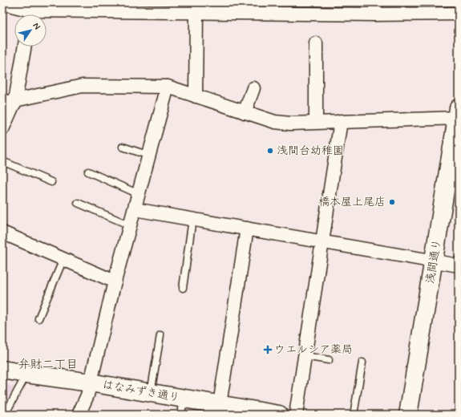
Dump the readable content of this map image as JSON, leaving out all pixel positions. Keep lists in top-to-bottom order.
{
  "streets": {
    "street": ["浅間通り", "はなみずき通り"]
  },
  "districts": ["弁財二丁目"],
  "places": {
    "other": ["浅間台幼稚園", "橋本屋上尾店"],
    "health": ["ウエルシア薬局"]
  },
  "north": "top right"
}
